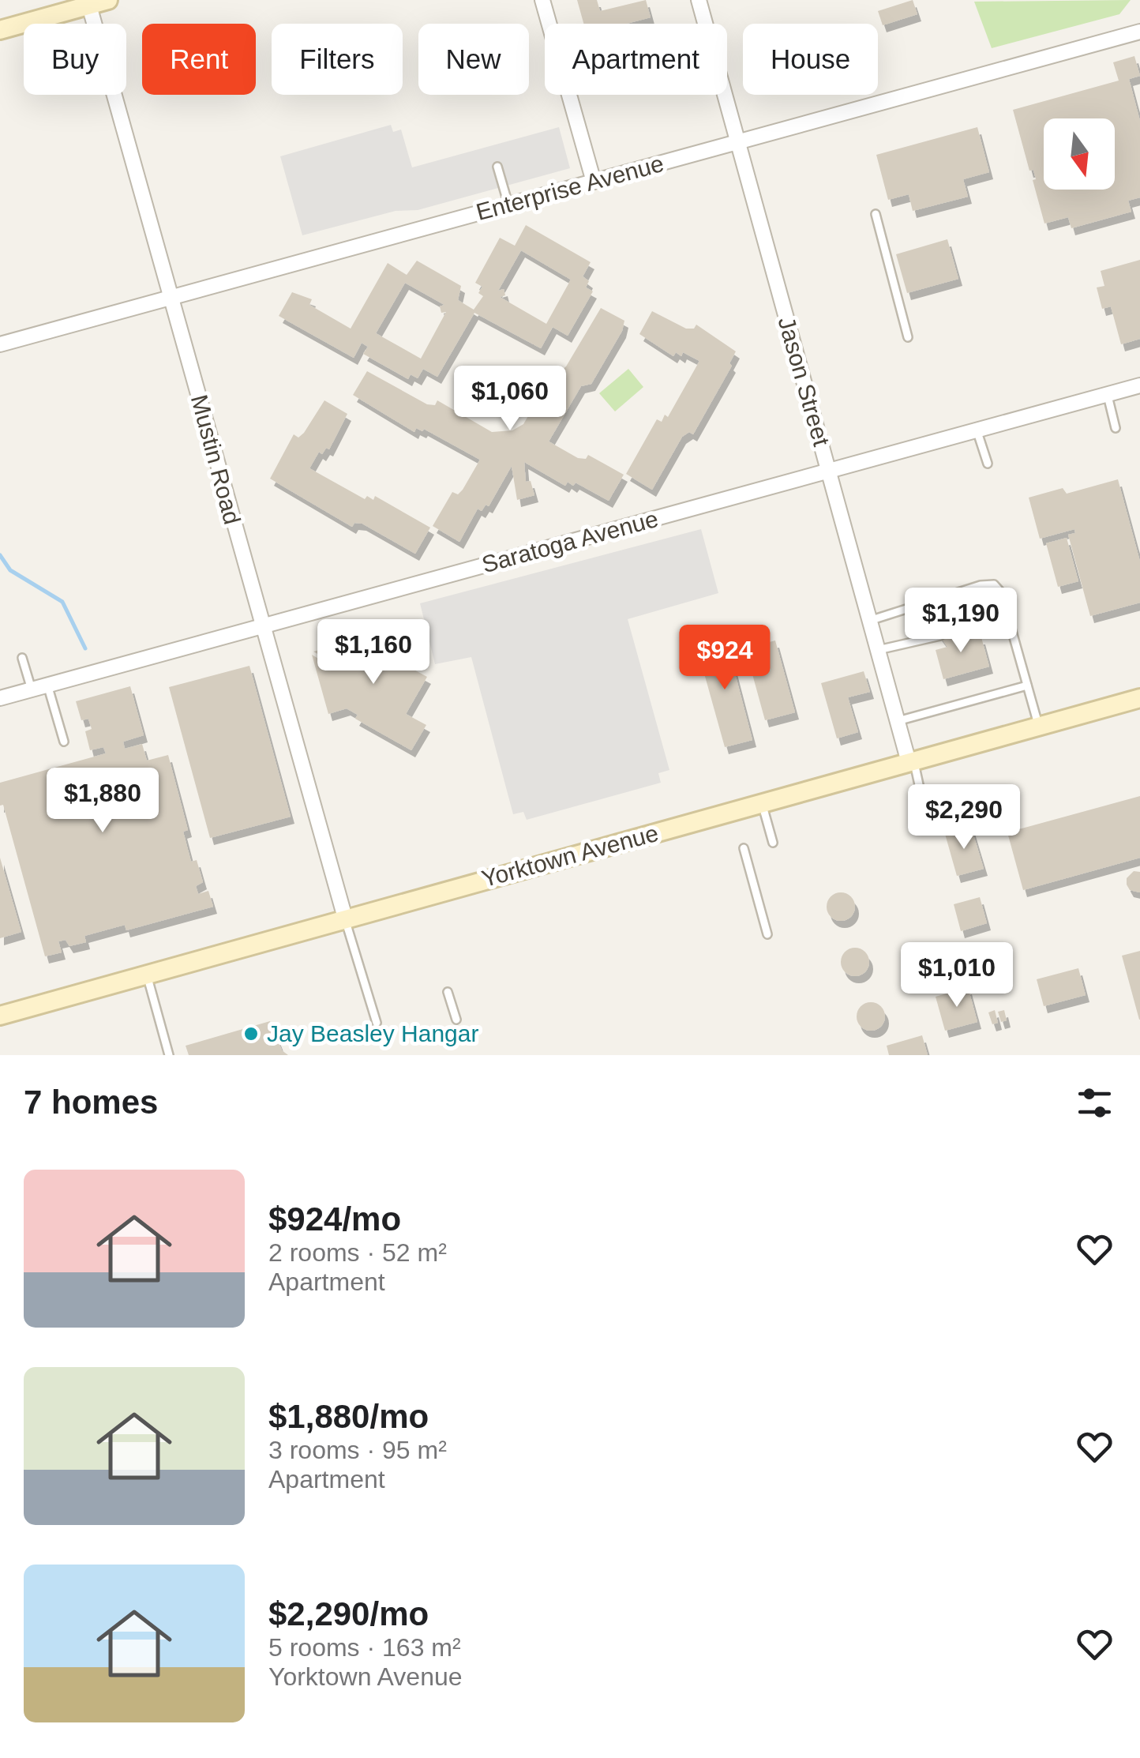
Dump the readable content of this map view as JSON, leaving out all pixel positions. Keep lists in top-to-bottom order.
{
  "streets": {
    "main road": ["Yorktown Avenue"],
    "street": [
      "Enterprise Avenue",
      "Jason Street",
      "Mustin Road",
      "Saratoga Avenue"
    ]
  },
  "crossings": [
    ["Enterprise Avenue", "Jason Street"],
    ["Enterprise Avenue", "Mustin Road"],
    ["Jason Street", "Saratoga Avenue"],
    ["Jason Street", "Yorktown Avenue"],
    ["Mustin Road", "Saratoga Avenue"],
    ["Mustin Road", "Yorktown Avenue"]
  ],
  "places": ["Jay Beasley Hangar"],
  "north": "bottom",
  "page": {
    "chip": [
      "Buy",
      "Rent",
      "Filters",
      "New",
      "Apartment",
      "House"
    ],
    "price": [
      "$1,060",
      "$1,190",
      "$1,160",
      "$924",
      "$1,880",
      "$2,290",
      "$1,010"
    ],
    "heading": "7 homes",
    "list": [
      {
        "name": "$924/mo",
        "note": "2 rooms · 52 m² · Apartment"
      },
      {
        "name": "$1,880/mo",
        "note": "3 rooms · 95 m² · Apartment"
      },
      {
        "name": "$2,290/mo",
        "note": "5 rooms · 163 m² · Yorktown Avenue"
      }
    ]
  }
}
